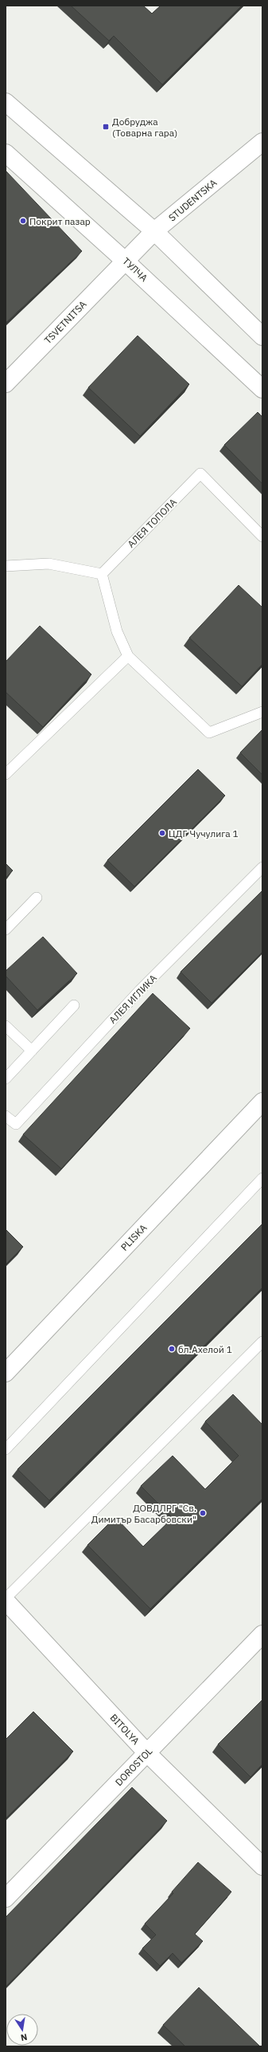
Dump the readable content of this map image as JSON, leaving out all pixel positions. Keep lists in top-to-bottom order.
{
  "streets": {
    "main road": [
      "STUDENTSKA",
      "ТУЛЧА",
      "TSVETNITSA",
      "PLISKA",
      "BITOLYA",
      "DOROSTOL"
    ],
    "lane": ["АЛЕЯ ТОПОЛА", "АЛЕЯ ИГЛИКА"]
  },
  "crossings": [
    ["STUDENTSKA", "ТУЛЧА"],
    ["STUDENTSKA", "TSVETNITSA"],
    ["ТУЛЧА", "TSVETNITSA"],
    ["BITOLYA", "DOROSTOL"]
  ],
  "places": {
    "transit": ["Добруджа (Товарна гара)"],
    "other": [
      "Покрит пазар",
      "ЦДГ Чучулига 1",
      "бл.Ахелой 1",
      "ДОВДЛРГ \"Св. Димитър Басарбовски\""
    ]
  },
  "north": "bottom"
}
